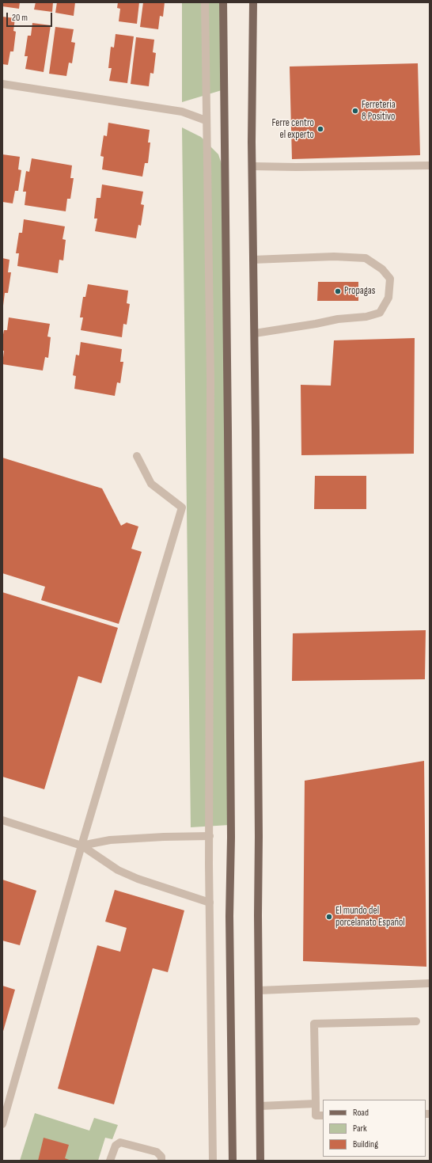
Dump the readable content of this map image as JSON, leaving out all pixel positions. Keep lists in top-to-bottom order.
{
  "places": [
    "Ferreteria 8 Positivo",
    "Ferre centro el experto",
    "Propagas",
    "El mundo del porcelanato Español"
  ],
  "legend": ["Road", "Park", "Building"],
  "scale_bar": "20 m"
}
